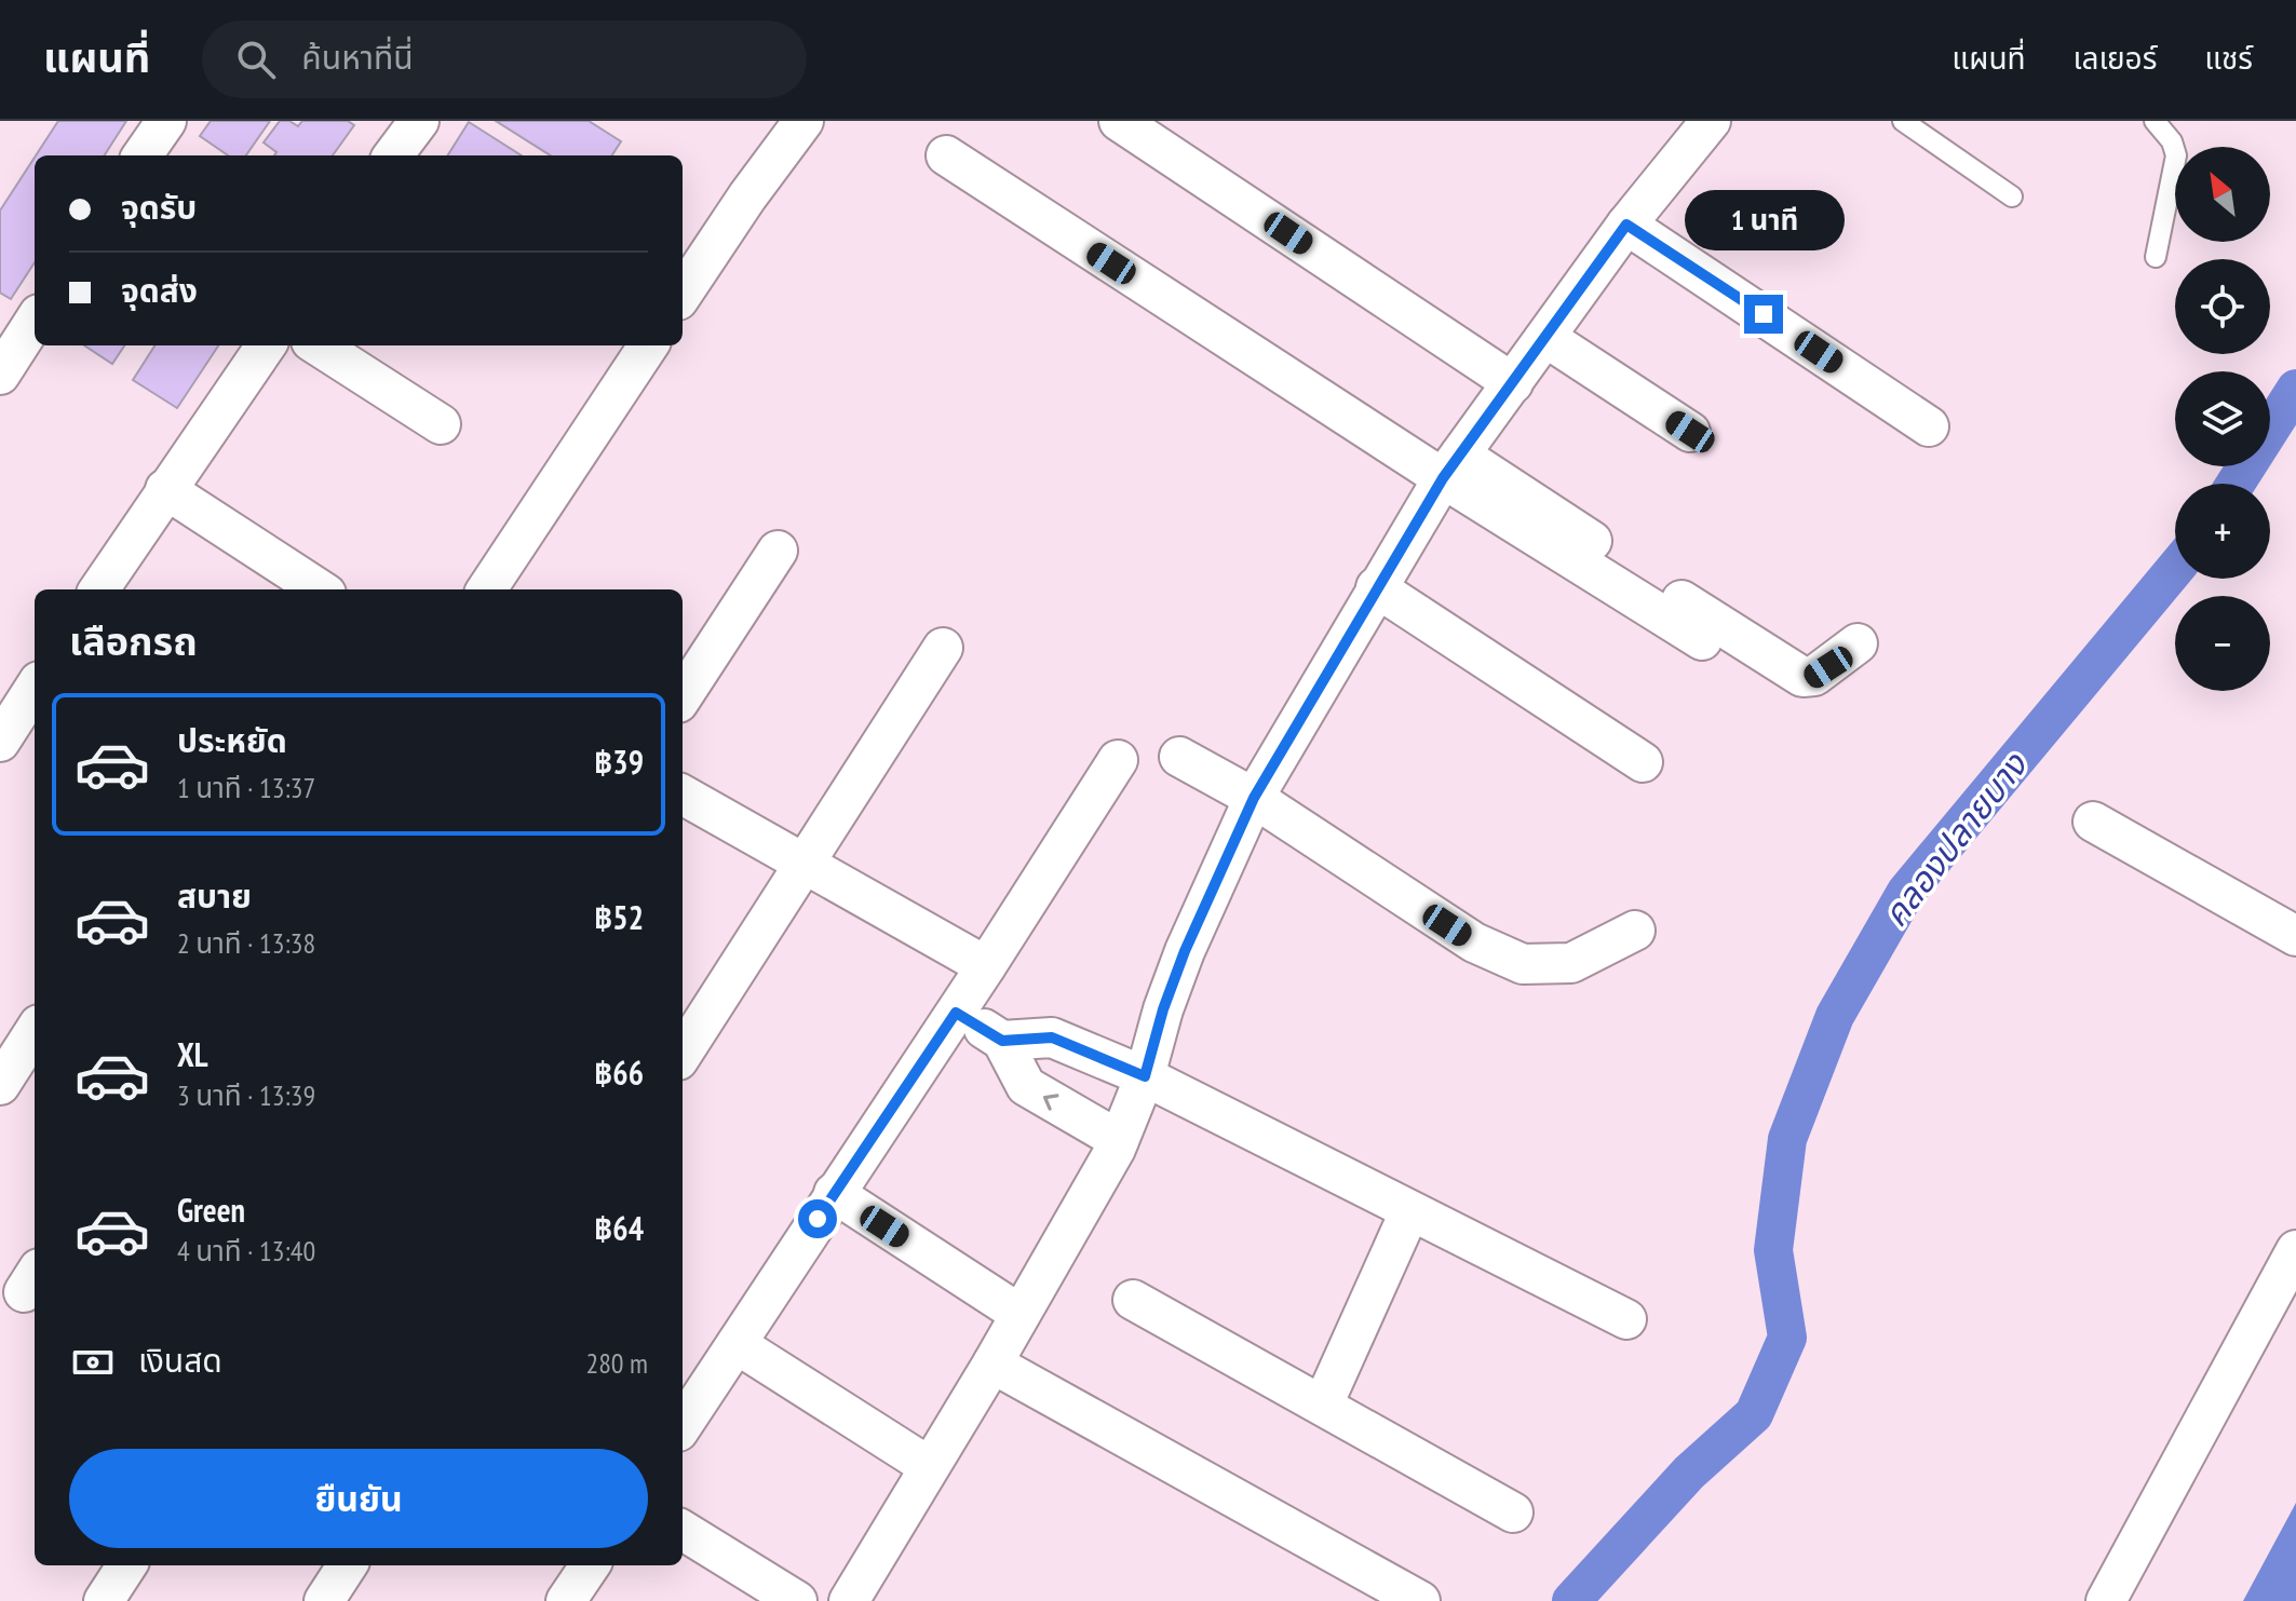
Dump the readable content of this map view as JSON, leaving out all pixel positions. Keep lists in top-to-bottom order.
{
  "water": ["คลองปลายบาง"],
  "north": "top left",
  "page": {
    "header": "แผนที่",
    "search": "ค้นหาที่นี่",
    "nav": ["แผนที่", "เลเยอร์", "แชร์"],
    "map_buttons": ["+", "−"],
    "banner": ["จุดรับ", "จุดส่ง"],
    "bubble": "1 นาที",
    "heading": "เลือกรถ",
    "list": [
      {
        "name": "ประหยัด",
        "note": "1 นาที · 13:37",
        "value": "฿39"
      },
      {
        "name": "สบาย",
        "note": "2 นาที · 13:38",
        "value": "฿52"
      },
      {
        "name": "XL",
        "note": "3 นาที · 13:39",
        "value": "฿66"
      },
      {
        "name": "Green",
        "note": "4 นาที · 13:40",
        "value": "฿64"
      }
    ],
    "pay": ["เงินสด", "280 m"],
    "buttons": "ยืนยัน"
  }
}
